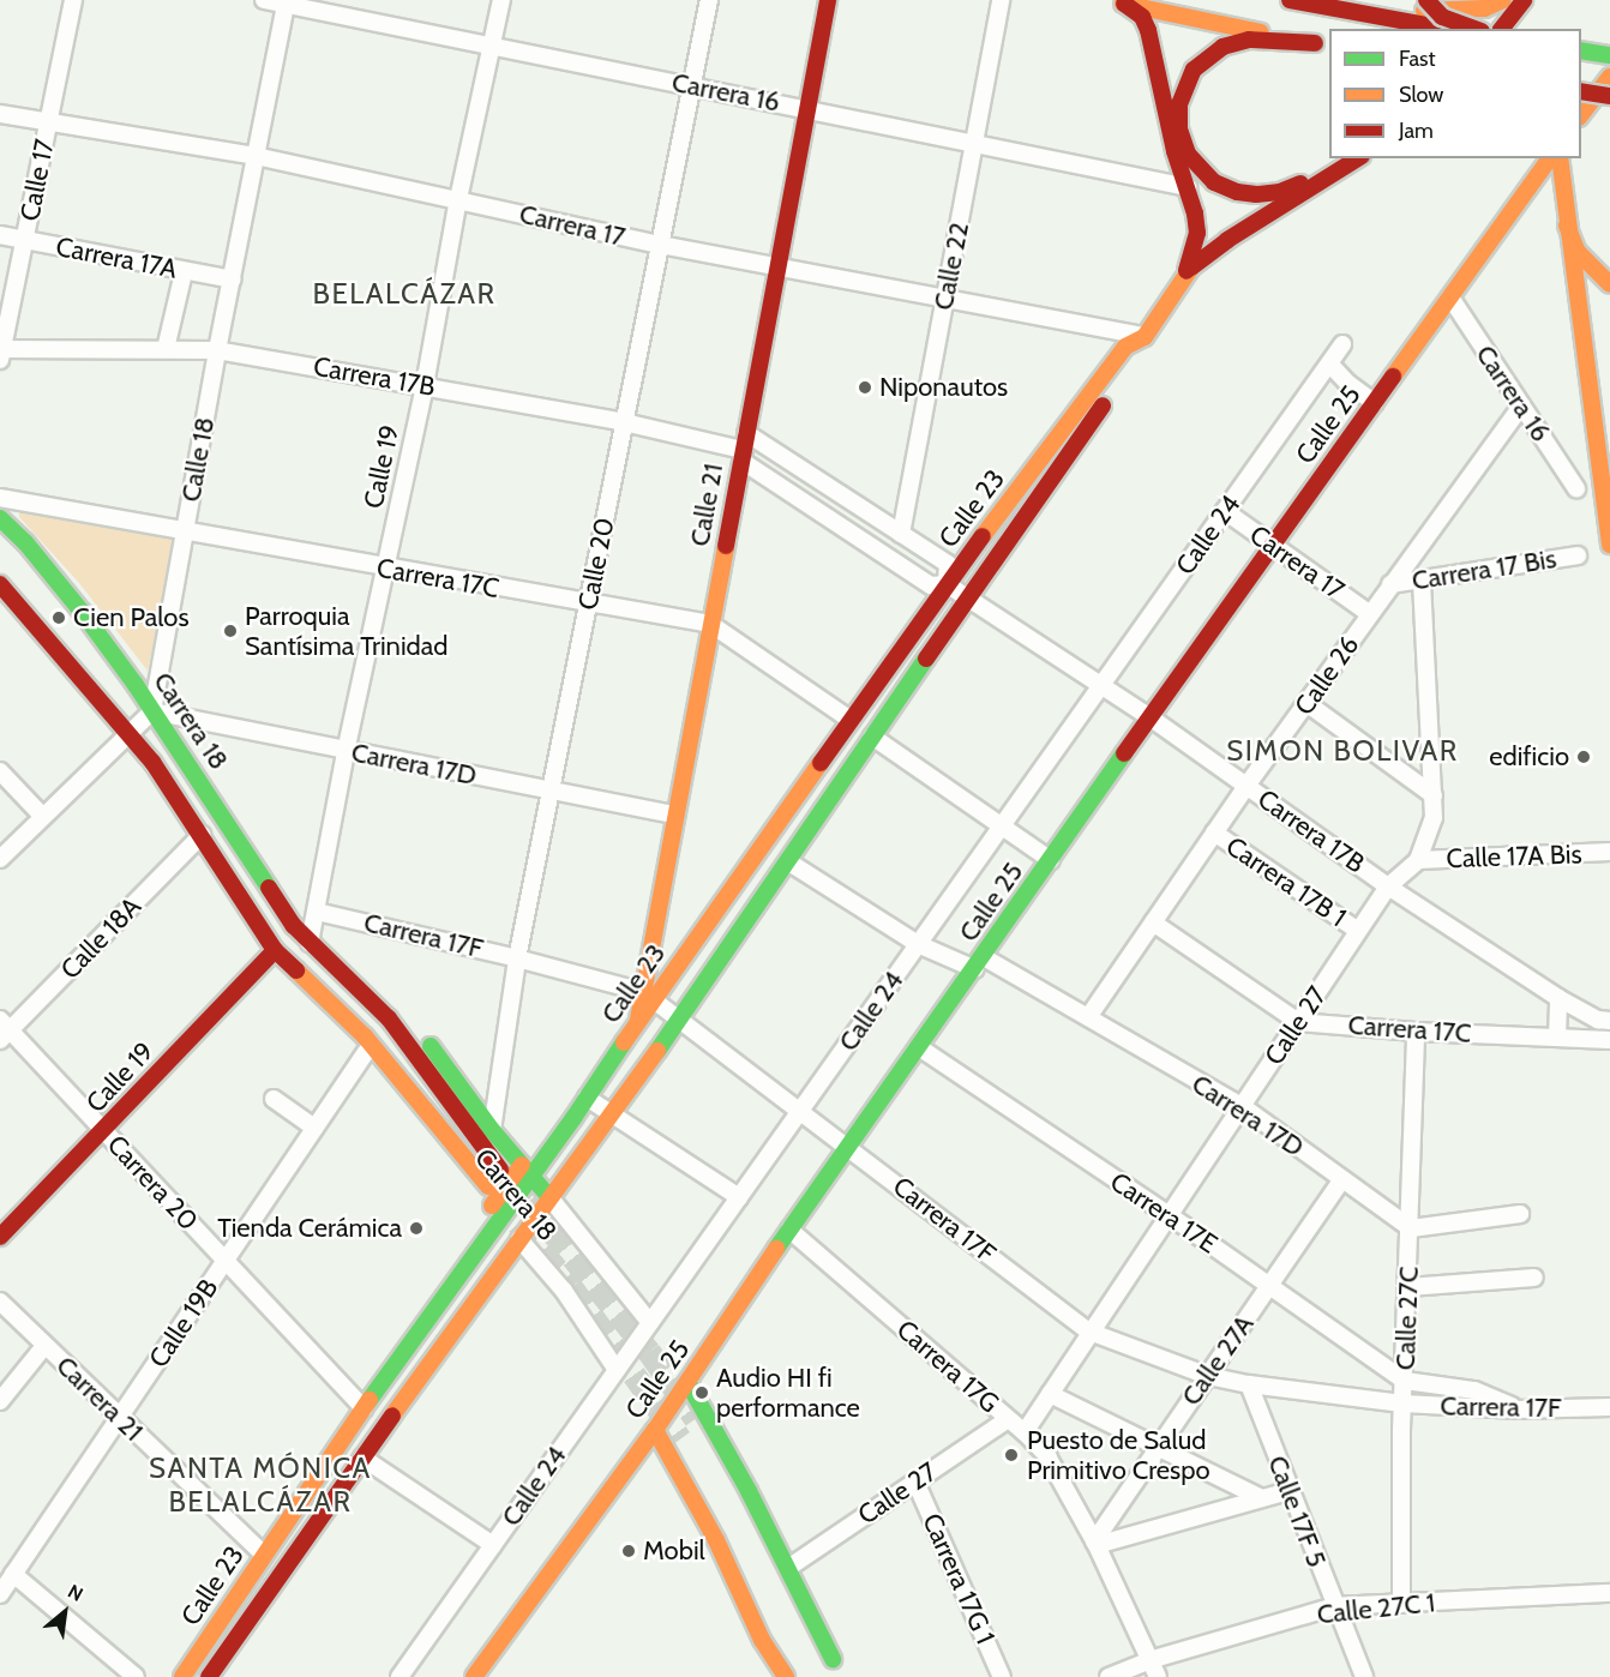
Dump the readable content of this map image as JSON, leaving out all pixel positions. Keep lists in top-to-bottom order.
{
  "streets": {
    "main road": [
      "Calle 25",
      "Calle 19",
      "Calle 21",
      "Calle 23",
      "Carrera 18"
    ],
    "street": [
      "Carrera 16",
      "Calle 17",
      "Carrera 17",
      "Carrera 17A",
      "Calle 22",
      "Carrera 17B",
      "Calle 18",
      "Calle 24",
      "Calle 20",
      "Carrera 17 Bis",
      "Carrera 17C",
      "Calle 26",
      "Carrera 17D",
      "Calle 17A Bis",
      "Carrera 17B 1",
      "Carrera 17F",
      "Calle 18A",
      "Calle 27",
      "Carrera 20",
      "Carrera 17E",
      "Calle 27C",
      "Calle 19B",
      "Calle 27A",
      "Carrera 17G",
      "Carrera 21",
      "Calle 17F 5",
      "Carrera 17G 1",
      "Calle 27C 1"
    ]
  },
  "crossings": [
    ["Carrera 16", "Calle 22"],
    ["Carrera 16", "Calle 25"],
    ["Carrera 16", "Calle 18"],
    ["Carrera 16", "Calle 19"],
    ["Carrera 16", "Calle 21"],
    ["Carrera 16", "Calle 20"],
    ["Carrera 16", "Calle 26"],
    ["Calle 17", "Carrera 17"],
    ["Calle 17", "Carrera 17A"],
    ["Calle 17", "Carrera 17B"],
    ["Carrera 17", "Calle 22"],
    ["Carrera 17", "Calle 25"],
    ["Carrera 17", "Calle 18"],
    ["Carrera 17", "Calle 19"],
    ["Carrera 17", "Calle 21"],
    ["Carrera 17", "Calle 23"],
    ["Carrera 17", "Calle 24"],
    ["Carrera 17", "Calle 20"],
    ["Carrera 17", "Calle 26"],
    ["Carrera 17A", "Calle 18"],
    ["Calle 22", "Carrera 17B"],
    ["Carrera 17B", "Calle 25"],
    ["Carrera 17B", "Calle 18"],
    ["Carrera 17B", "Calle 19"],
    ["Carrera 17B", "Calle 21"],
    ["Carrera 17B", "Calle 23"],
    ["Carrera 17B", "Calle 24"],
    ["Carrera 17B", "Calle 20"],
    ["Carrera 17B", "Calle 26"],
    ["Carrera 17B", "Calle 27"],
    ["Calle 25", "Carrera 17D"],
    ["Calle 25", "Carrera 17F"],
    ["Calle 25", "Carrera 17E"],
    ["Calle 25", "Carrera 17G"],
    ["Calle 18", "Carrera 17C"],
    ["Calle 18", "Carrera 18"],
    ["Calle 18", "Carrera 17D"],
    ["Calle 19", "Carrera 17C"],
    ["Calle 19", "Carrera 18"],
    ["Calle 19", "Carrera 17D"],
    ["Calle 19", "Carrera 17F"],
    ["Calle 19", "Carrera 20"],
    ["Calle 21", "Calle 23"],
    ["Calle 21", "Carrera 17C"],
    ["Calle 21", "Carrera 17D"],
    ["Calle 21", "Carrera 17F"],
    ["Calle 23", "Carrera 17C"],
    ["Calle 23", "Carrera 18"],
    ["Calle 23", "Carrera 17D"],
    ["Calle 23", "Carrera 17F"],
    ["Calle 23", "Carrera 20"],
    ["Calle 23", "Carrera 21"],
    ["Calle 24", "Carrera 18"],
    ["Calle 24", "Carrera 17D"],
    ["Calle 24", "Carrera 17F"],
    ["Calle 20", "Carrera 17C"],
    ["Calle 20", "Carrera 18"],
    ["Calle 20", "Carrera 17D"],
    ["Calle 20", "Carrera 17F"],
    ["Carrera 17 Bis", "Calle 26"],
    ["Carrera 17 Bis", "Calle 27"],
    ["Carrera 17C", "Calle 26"],
    ["Carrera 17C", "Calle 27"],
    ["Carrera 17C", "Calle 27C"],
    ["Calle 26", "Carrera 17D"],
    ["Calle 26", "Carrera 17B 1"],
    ["Carrera 18", "Carrera 17D"],
    ["Carrera 18", "Calle 18A"],
    ["Carrera 18", "Calle 19B"],
    ["Carrera 17D", "Calle 27"],
    ["Carrera 17D", "Calle 27C"],
    ["Carrera 17D", "Calle 27A"],
    ["Calle 17A Bis", "Calle 27"],
    ["Carrera 17B 1", "Calle 27"],
    ["Carrera 17F", "Calle 27"],
    ["Carrera 17F", "Calle 27C"],
    ["Carrera 17F", "Calle 27A"],
    ["Carrera 17F", "Calle 17F 5"],
    ["Calle 18A", "Carrera 20"],
    ["Calle 27", "Carrera 17E"],
    ["Calle 27", "Carrera 17G"],
    ["Calle 27", "Carrera 17G 1"],
    ["Carrera 20", "Calle 19B"],
    ["Carrera 17E", "Calle 27C"],
    ["Carrera 17E", "Calle 27A"],
    ["Calle 27C", "Calle 27C 1"],
    ["Calle 19B", "Carrera 21"],
    ["Calle 27A", "Carrera 17G"],
    ["Carrera 17G", "Calle 27C 1"],
    ["Calle 17F 5", "Calle 27C 1"]
  ],
  "districts": ["BELALCÁZAR", "SIMON BOLIVAR", "SANTA MÓNICA BELALCÁZAR"],
  "places": [
    "Niponautos",
    "Cien Palos",
    "Parroquia Santísima Trinidad",
    "edificio",
    "Tienda Cerámica",
    "Audio HI fi performance",
    "Puesto de Salud Primitivo Crespo",
    "Mobil"
  ],
  "legend": ["Fast", "Slow", "Jam"],
  "north": "top right"
}
